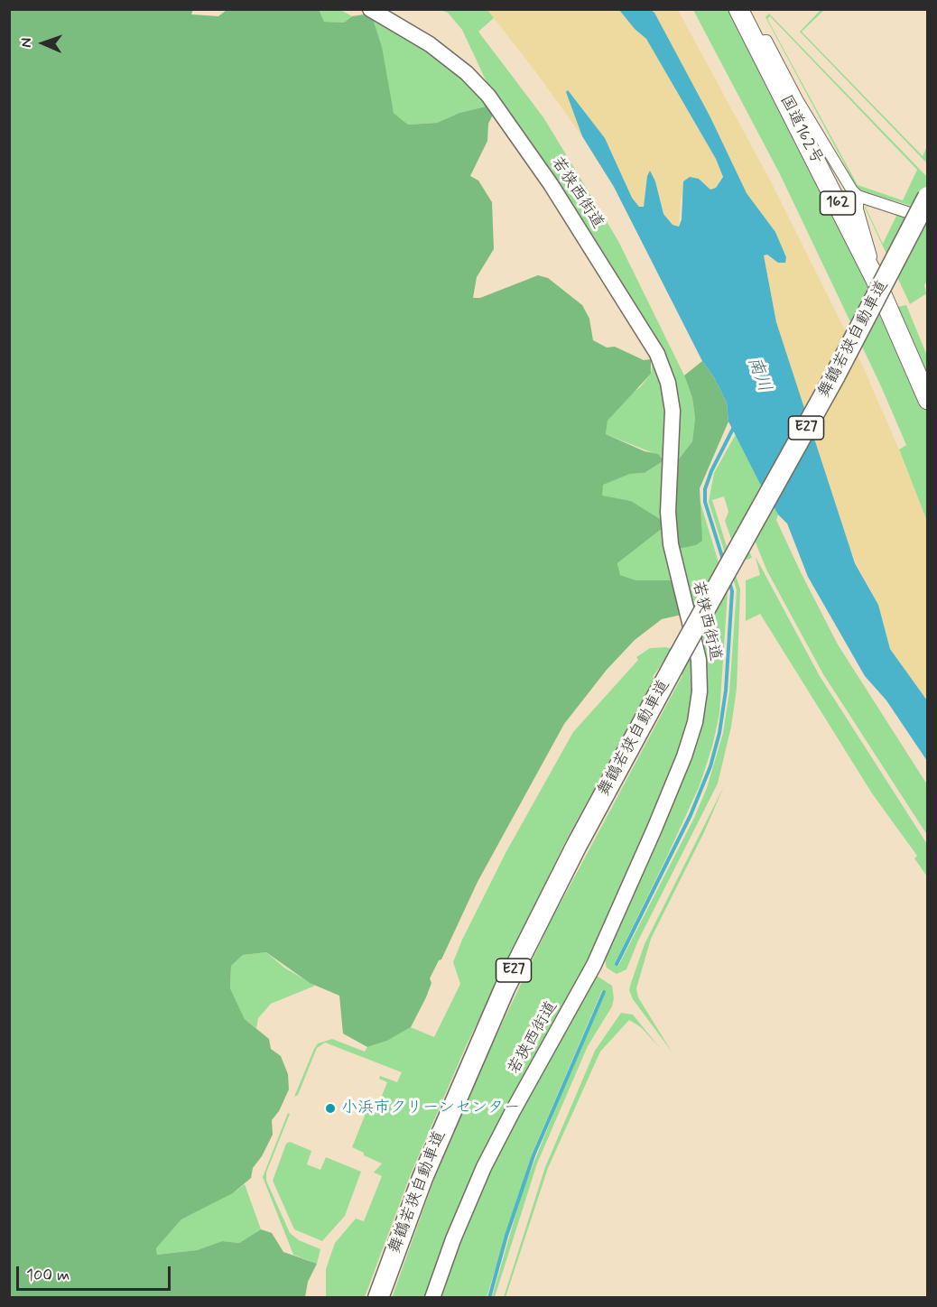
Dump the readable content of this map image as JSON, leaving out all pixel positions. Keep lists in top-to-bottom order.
{
  "streets": {
    "highway": [
      "国道162号",
      "162",
      "舞鶴若狭自動車道",
      "E27"
    ],
    "street": ["若狭西街道"]
  },
  "water": ["南川"],
  "places": ["小浜市クリーンセンター"],
  "scale_bar": "100 m",
  "north": "left"
}
